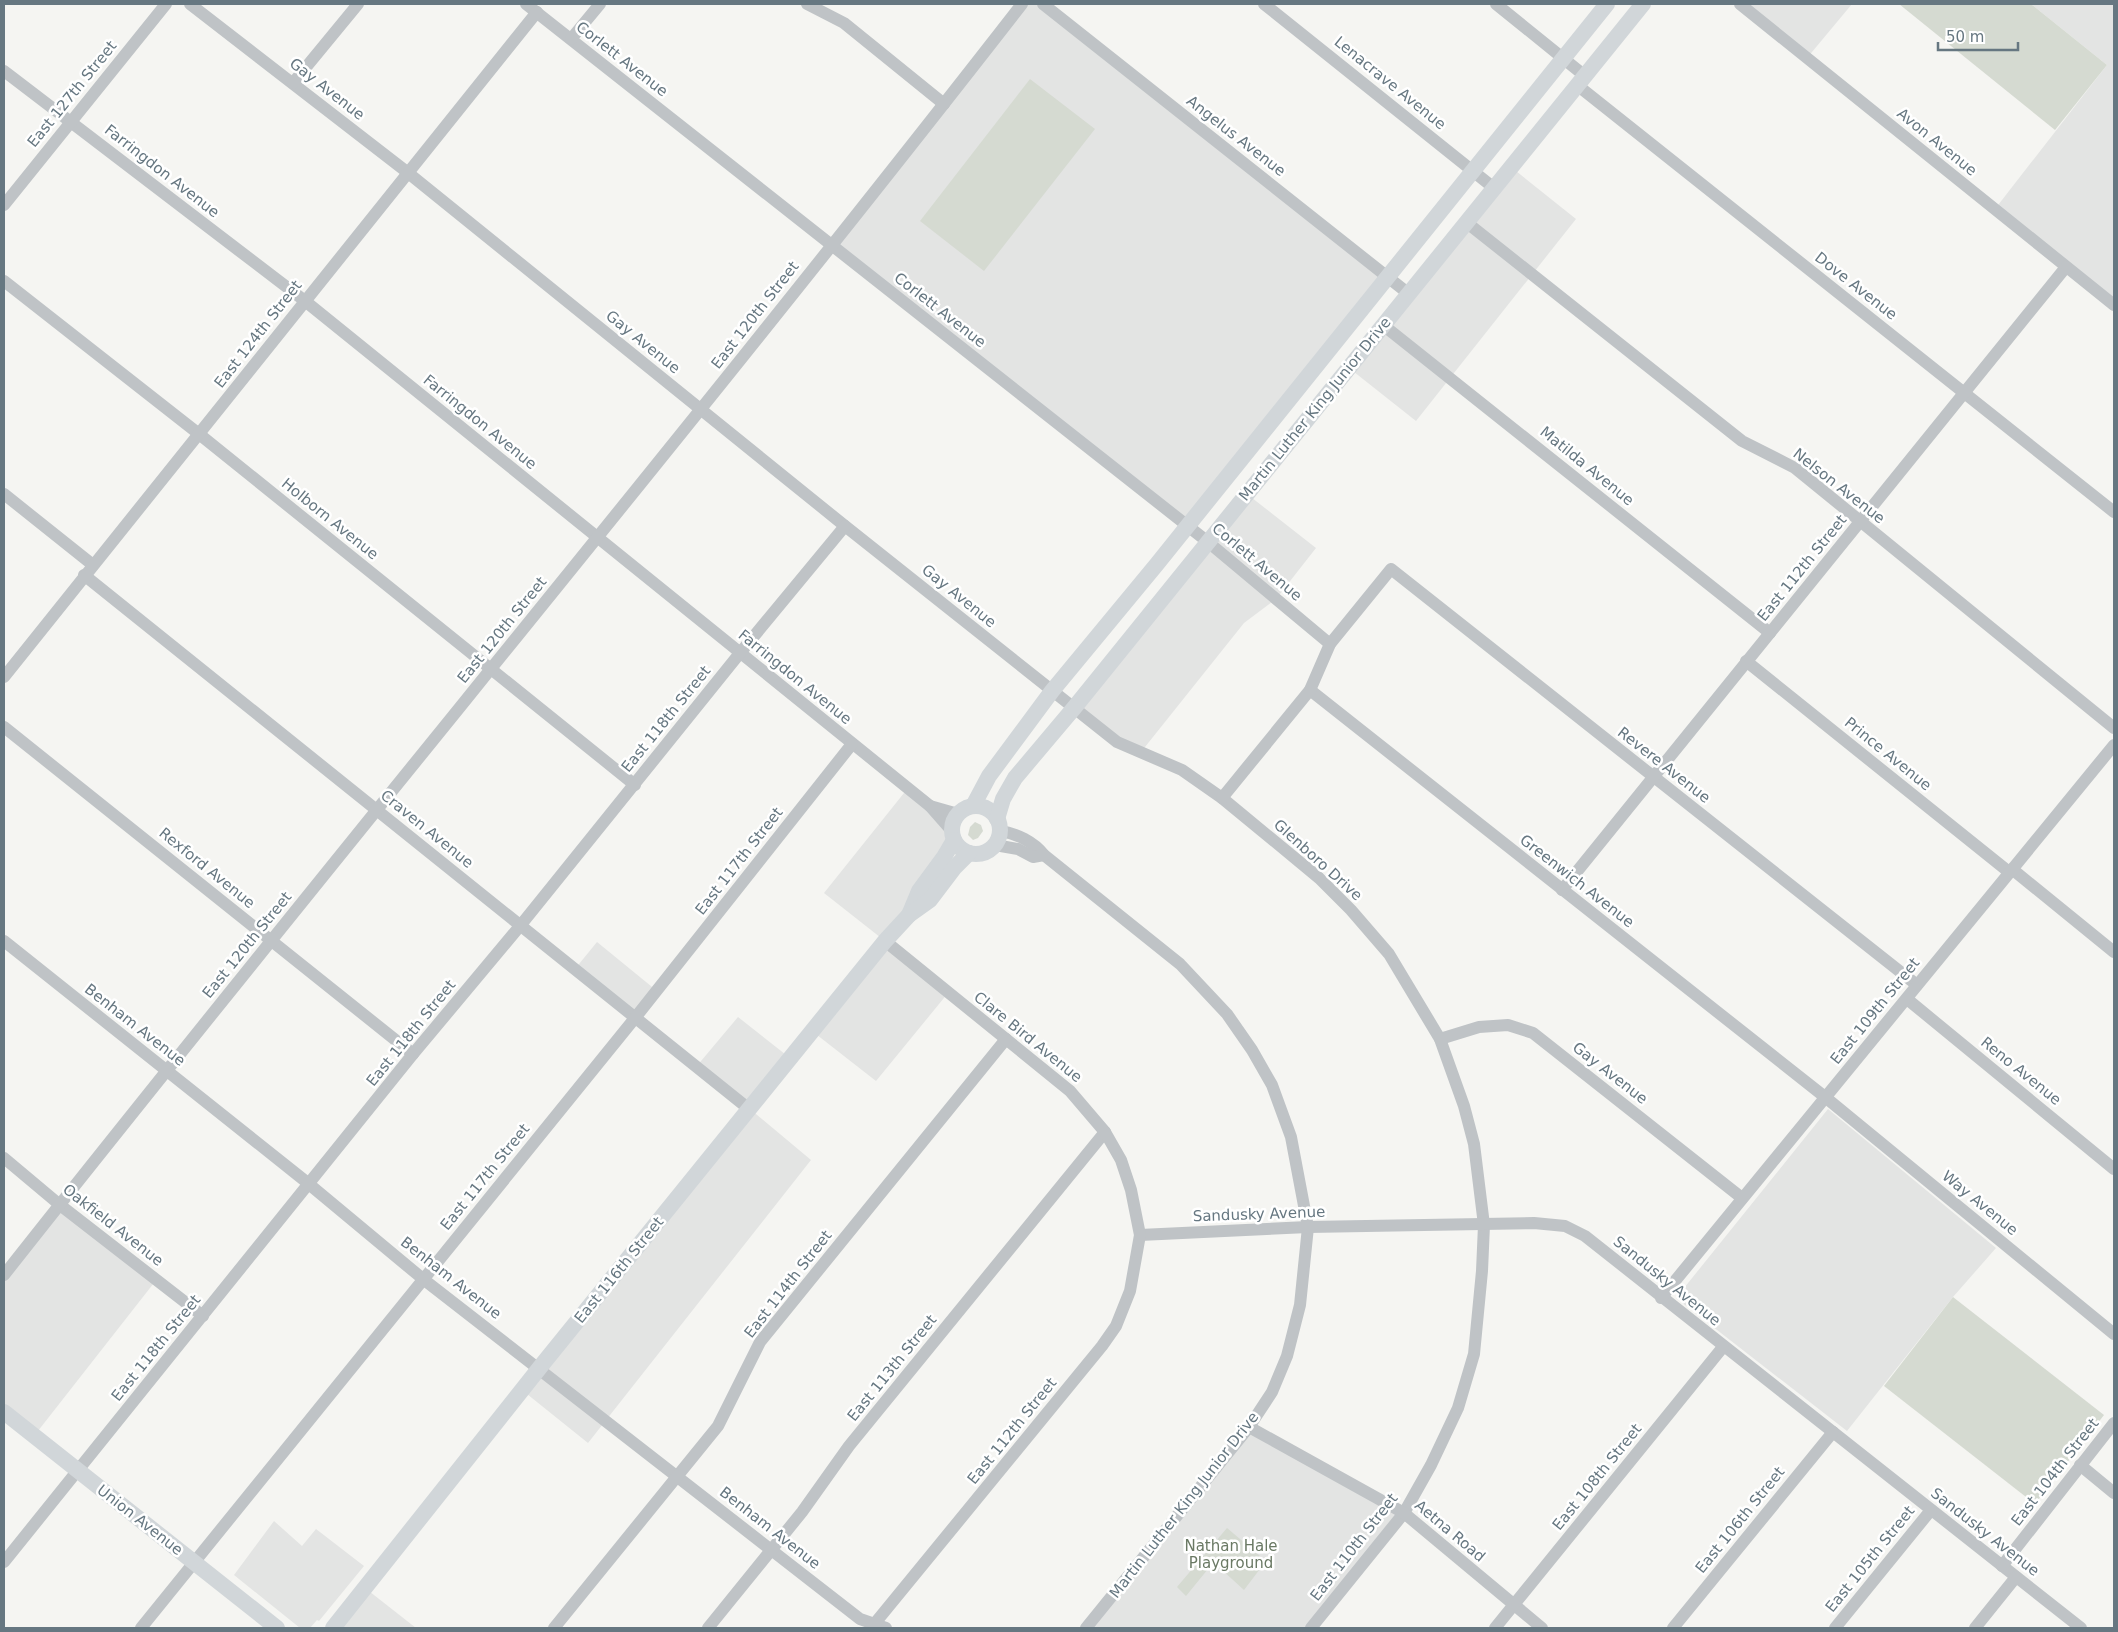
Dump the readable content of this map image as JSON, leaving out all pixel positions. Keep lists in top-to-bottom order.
{
  "streets": {
    "main road": ["Martin Luther King Junior Drive", "East 116th Street", "Union Avenue"],
    "street": [
      "Corlett Avenue",
      "Lenacrave Avenue",
      "Gay Avenue",
      "East 127th Street",
      "Angelus Avenue",
      "Avon Avenue",
      "Farringdon Avenue",
      "Dove Avenue",
      "East 120th Street",
      "East 124th Street",
      "Matilda Avenue",
      "Nelson Avenue",
      "Holborn Avenue",
      "East 112th Street",
      "East 118th Street",
      "Prince Avenue",
      "Revere Avenue",
      "Craven Avenue",
      "Glenboro Drive",
      "East 117th Street",
      "Rexford Avenue",
      "Greenwich Avenue",
      "East 109th Street",
      "Benham Avenue",
      "Clare Bird Avenue",
      "Reno Avenue",
      "Way Avenue",
      "Sandusky Avenue",
      "Oakfield Avenue",
      "East 114th Street",
      "East 113th Street",
      "East 104th Street",
      "East 108th Street",
      "East 106th Street",
      "Aetna Road",
      "East 110th Street",
      "East 105th Street"
    ]
  },
  "crossings": [
    ["Corlett Avenue", "East 120th Street"],
    ["Corlett Avenue", "East 124th Street"],
    ["Corlett Avenue", "Martin Luther King Junior Drive"],
    ["Corlett Avenue", "Revere Avenue"],
    ["Lenacrave Avenue", "Martin Luther King Junior Drive"],
    ["Gay Avenue", "East 120th Street"],
    ["Gay Avenue", "East 124th Street"],
    ["Gay Avenue", "Martin Luther King Junior Drive"],
    ["Gay Avenue", "East 118th Street"],
    ["Gay Avenue", "Glenboro Drive"],
    ["Gay Avenue", "East 109th Street"],
    ["East 127th Street", "Farringdon Avenue"],
    ["Angelus Avenue", "Martin Luther King Junior Drive"],
    ["Avon Avenue", "East 112th Street"],
    ["Farringdon Avenue", "East 120th Street"],
    ["Farringdon Avenue", "East 124th Street"],
    ["Farringdon Avenue", "Martin Luther King Junior Drive"],
    ["Farringdon Avenue", "East 118th Street"],
    ["Farringdon Avenue", "East 117th Street"],
    ["Farringdon Avenue", "East 116th Street"],
    ["Dove Avenue", "Martin Luther King Junior Drive"],
    ["Dove Avenue", "East 112th Street"],
    ["East 120th Street", "Holborn Avenue"],
    ["East 120th Street", "Craven Avenue"],
    ["East 120th Street", "Rexford Avenue"],
    ["East 120th Street", "Benham Avenue"],
    ["East 120th Street", "Oakfield Avenue"],
    ["East 124th Street", "Holborn Avenue"],
    ["East 124th Street", "Craven Avenue"],
    ["Martin Luther King Junior Drive", "Matilda Avenue"],
    ["Martin Luther King Junior Drive", "Nelson Avenue"],
    ["Martin Luther King Junior Drive", "Glenboro Drive"],
    ["Martin Luther King Junior Drive", "Sandusky Avenue"],
    ["Martin Luther King Junior Drive", "East 116th Street"],
    ["Martin Luther King Junior Drive", "Aetna Road"],
    ["Matilda Avenue", "East 112th Street"],
    ["Nelson Avenue", "East 112th Street"],
    ["Holborn Avenue", "East 118th Street"],
    ["East 112th Street", "Prince Avenue"],
    ["East 112th Street", "Revere Avenue"],
    ["East 112th Street", "Greenwich Avenue"],
    ["East 112th Street", "Benham Avenue"],
    ["East 112th Street", "Clare Bird Avenue"],
    ["East 112th Street", "Sandusky Avenue"],
    ["East 118th Street", "Craven Avenue"],
    ["East 118th Street", "Rexford Avenue"],
    ["East 118th Street", "Benham Avenue"],
    ["East 118th Street", "Oakfield Avenue"],
    ["East 118th Street", "Union Avenue"],
    ["Prince Avenue", "East 109th Street"],
    ["Revere Avenue", "East 109th Street"],
    ["Craven Avenue", "East 117th Street"],
    ["Craven Avenue", "East 116th Street"],
    ["Glenboro Drive", "Sandusky Avenue"],
    ["Glenboro Drive", "East 110th Street"],
    ["East 117th Street", "Benham Avenue"],
    ["East 117th Street", "Union Avenue"],
    ["Greenwich Avenue", "East 109th Street"],
    ["Greenwich Avenue", "Way Avenue"],
    ["East 109th Street", "Reno Avenue"],
    ["East 109th Street", "Way Avenue"],
    ["East 109th Street", "Sandusky Avenue"],
    ["Benham Avenue", "East 116th Street"],
    ["Benham Avenue", "East 114th Street"],
    ["Benham Avenue", "East 113th Street"],
    ["Clare Bird Avenue", "Sandusky Avenue"],
    ["Clare Bird Avenue", "East 116th Street"],
    ["Clare Bird Avenue", "East 114th Street"],
    ["Clare Bird Avenue", "East 113th Street"],
    ["Sandusky Avenue", "East 104th Street"],
    ["Sandusky Avenue", "East 108th Street"],
    ["Sandusky Avenue", "East 106th Street"],
    ["Sandusky Avenue", "East 110th Street"],
    ["Sandusky Avenue", "East 105th Street"],
    ["East 108th Street", "Aetna Road"],
    ["Aetna Road", "East 110th Street"]
  ],
  "parks": ["Nathan Hale Playground"],
  "scale_bar": "50 m"
}
